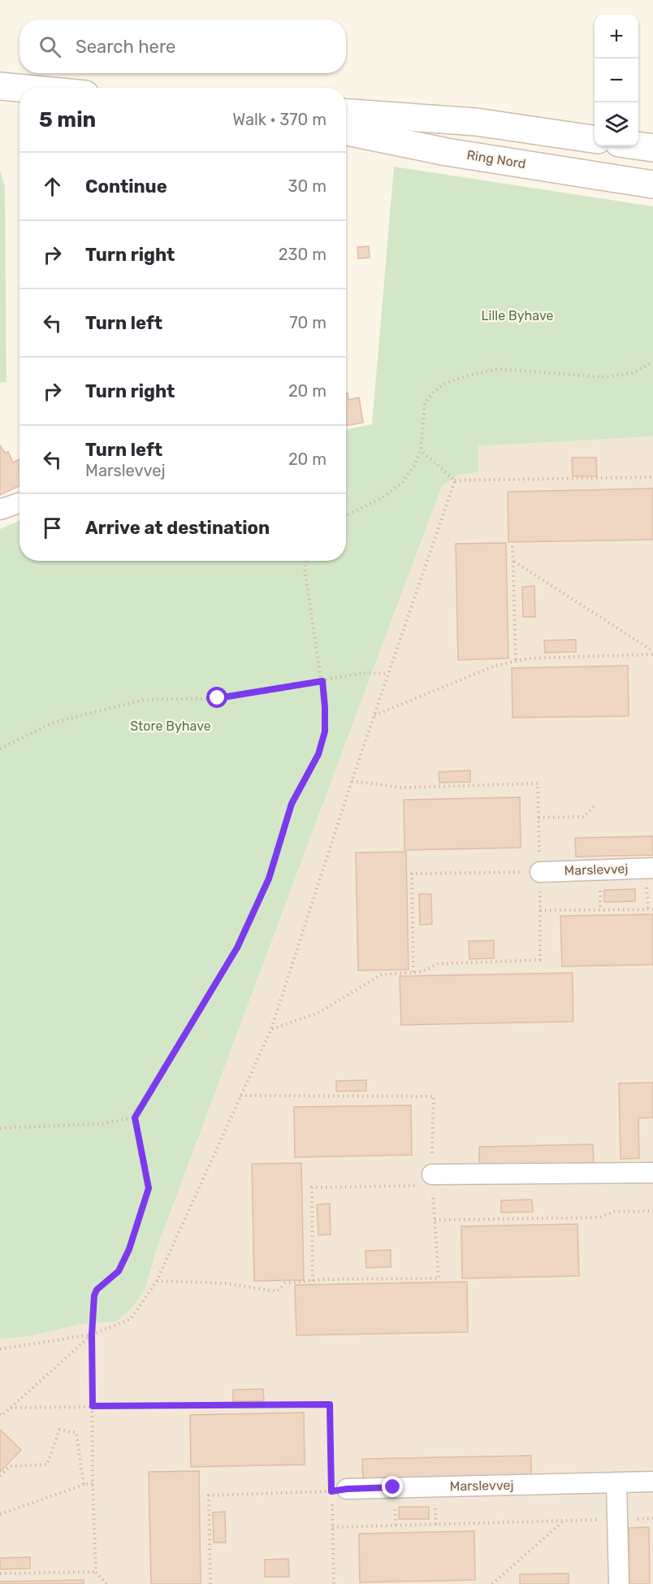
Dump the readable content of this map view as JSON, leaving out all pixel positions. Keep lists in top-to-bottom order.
{
  "streets": {
    "main road": ["Ring Nord"],
    "street": ["Marslevvej"]
  },
  "parks": ["Lille Byhave", "Store Byhave"],
  "page": {
    "map_buttons": ["+", "−"],
    "search": "Search here",
    "heading": ["5 min", "Walk · 370 m"],
    "list": [
      ["Continue", "30 m"],
      ["Turn right", "230 m"],
      ["Turn left", "70 m"],
      ["Turn right", "20 m"],
      ["Turn left", "Marslevvej", "20 m"],
      "Arrive at destination"
    ]
  }
}
